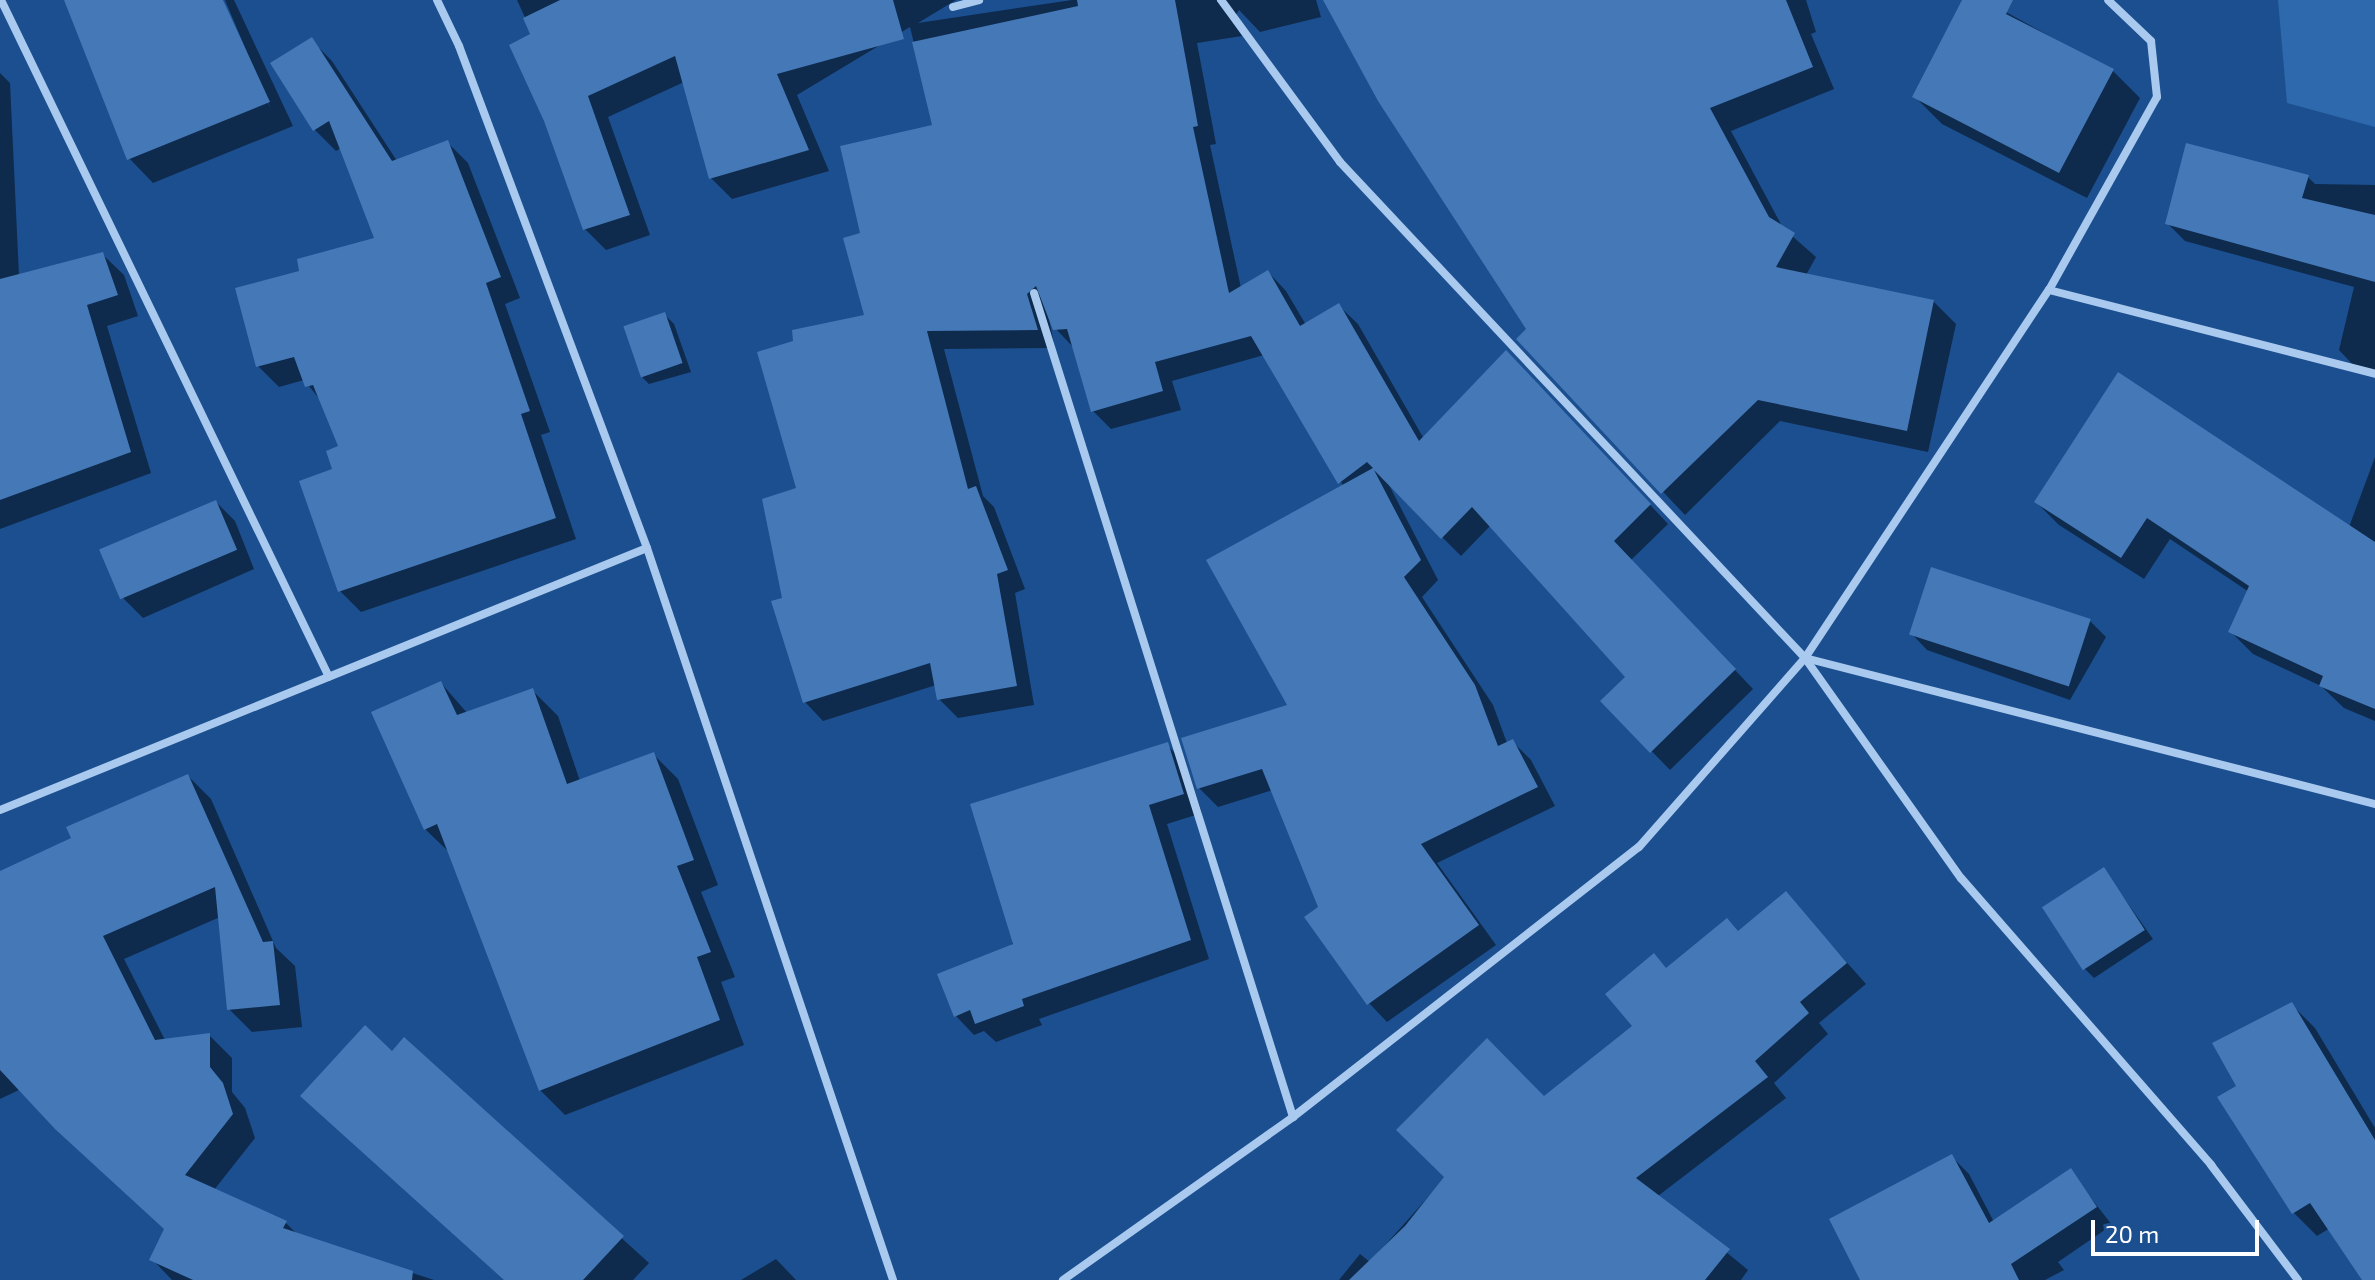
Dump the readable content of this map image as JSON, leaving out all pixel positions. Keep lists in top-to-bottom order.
{
  "scale_bar": "20 m"
}
